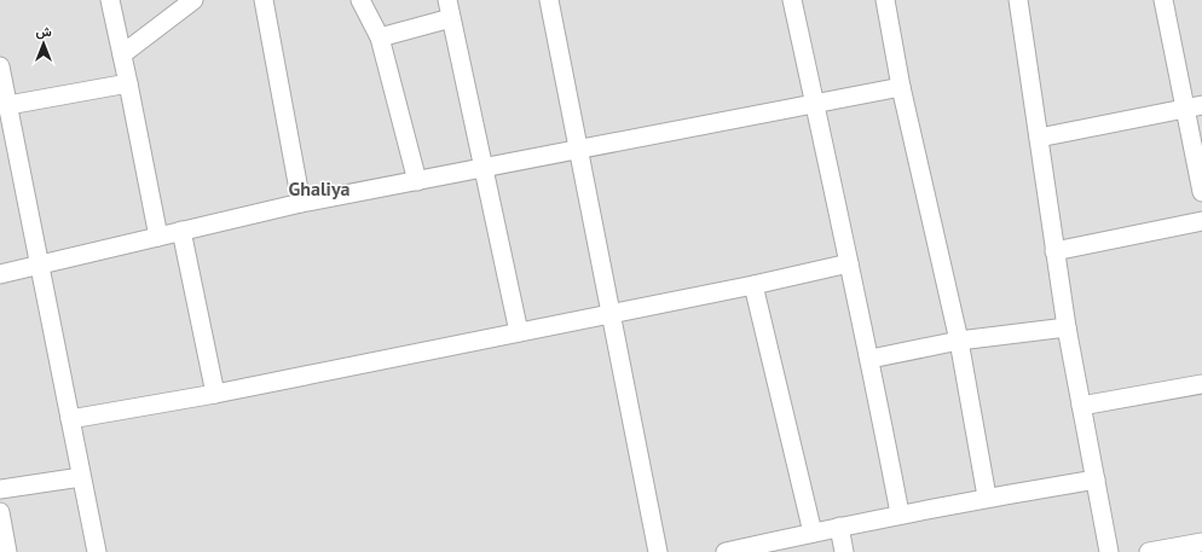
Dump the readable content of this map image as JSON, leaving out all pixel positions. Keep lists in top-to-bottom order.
{
  "districts": ["Ghaliya"],
  "north": "top"
}
